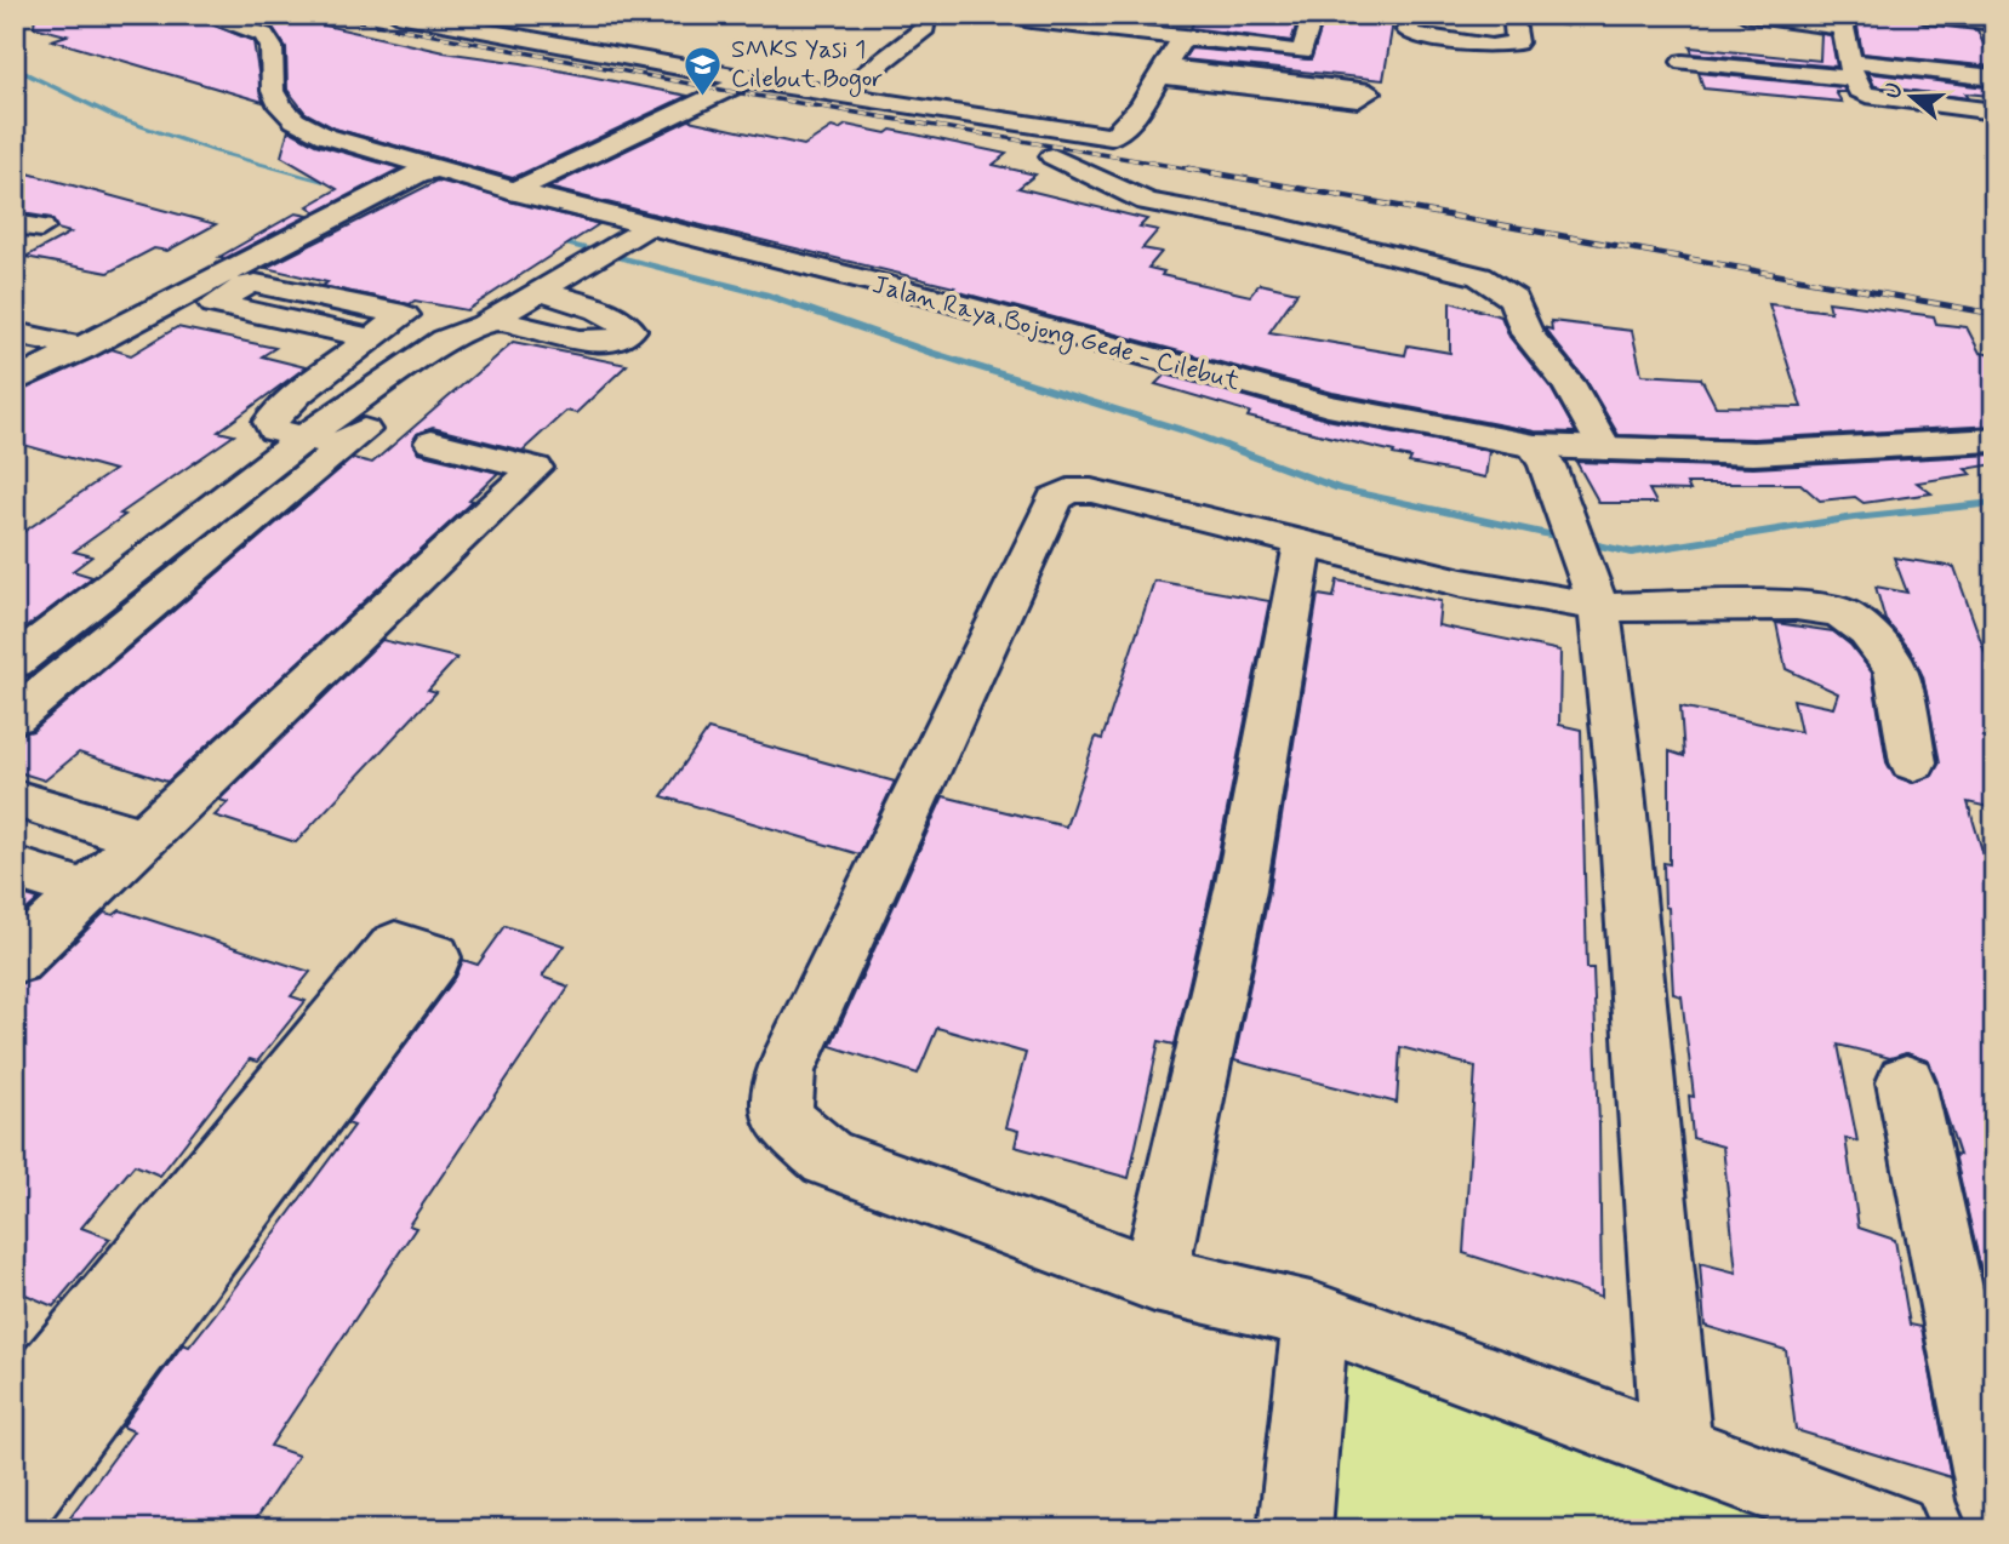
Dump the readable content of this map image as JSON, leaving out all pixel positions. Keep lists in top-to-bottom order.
{
  "streets": {
    "street": ["Jalan Raya Bojong Gede - Cilebut"]
  },
  "places": {
    "school or university": ["SMKS Yasi 1 Cilebut Bogor"]
  },
  "north": "left"
}
